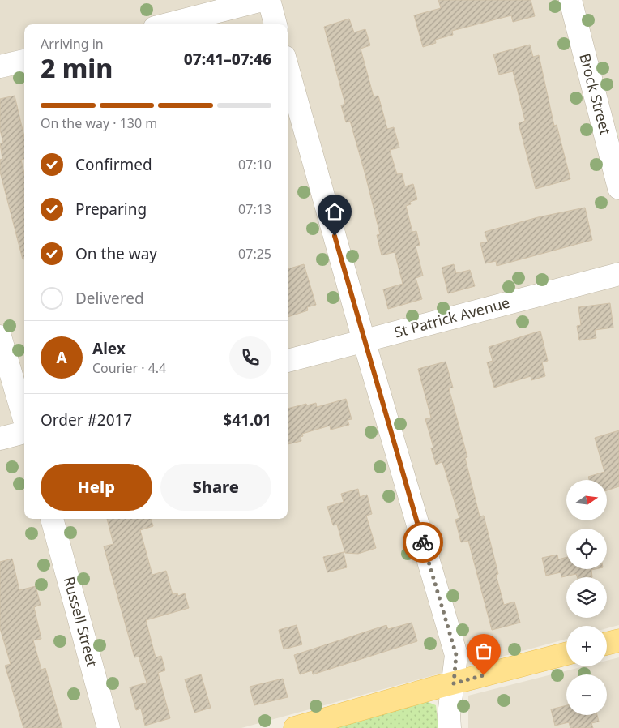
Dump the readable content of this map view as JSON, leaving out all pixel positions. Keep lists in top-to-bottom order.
{
  "streets": {
    "street": ["Brock Street", "St Patrick Avenue", "Russell Street"]
  },
  "north": "right",
  "page": {
    "heading": ["2 min", "Arriving in", "07:41–07:46"],
    "panel": [
      "Alex",
      "Courier · 4.4",
      "Order #2017",
      "$41.01"
    ],
    "bar": "On the way · 130 m",
    "list": [
      ["Confirmed", "07:10"],
      ["Preparing", "07:13"],
      ["On the way", "07:25"],
      "Delivered"
    ],
    "round": "A",
    "buttons": ["Help", "Share"],
    "map_buttons": ["+", "−"]
  }
}
